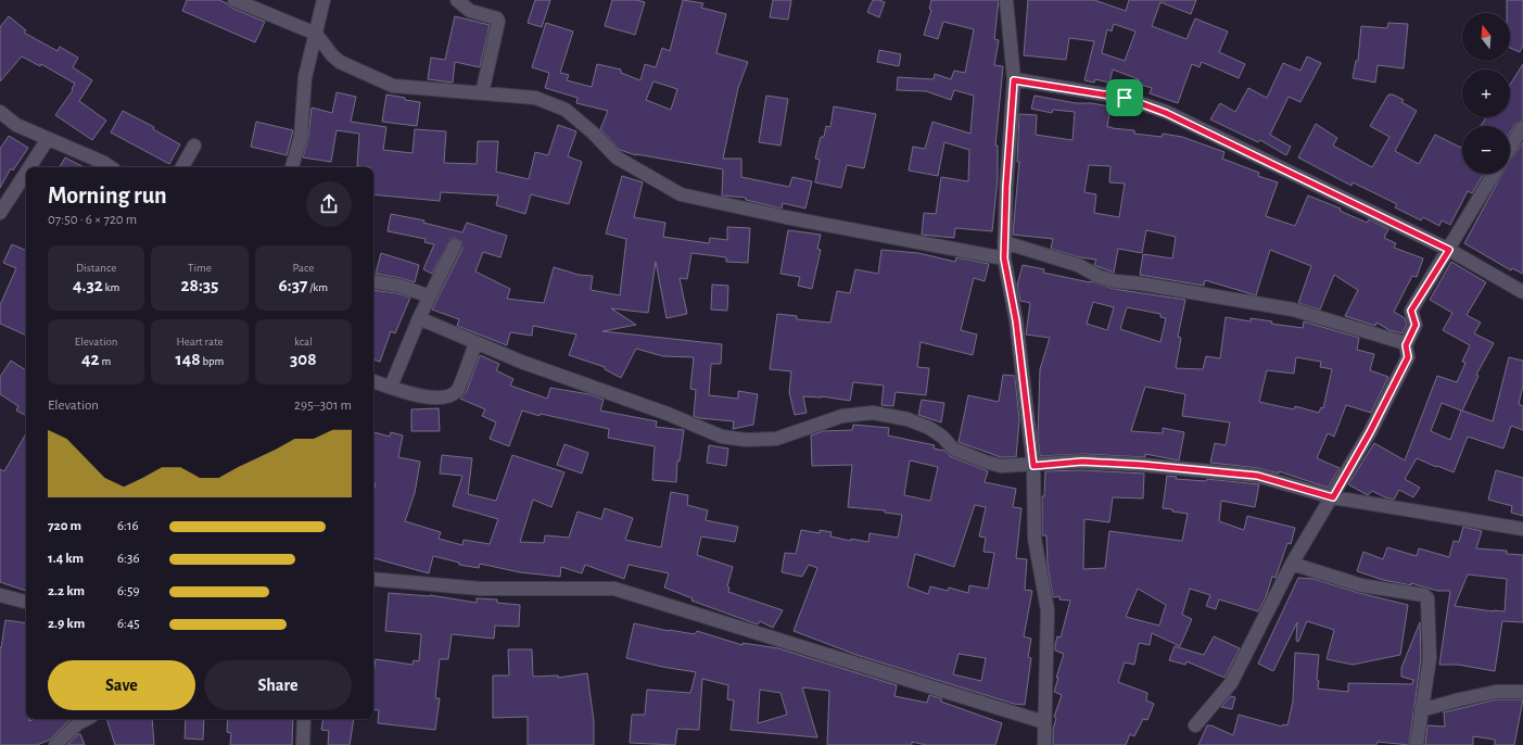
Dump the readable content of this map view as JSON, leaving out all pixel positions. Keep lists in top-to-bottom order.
{
  "north": "top",
  "page": {
    "map_buttons": ["+", "−"],
    "heading": ["Morning run", "07:50 · 6 × 720 m"],
    "stats": [
      ["Distance", "4.32 km"],
      ["Time", "28:35"],
      ["Pace", "6:37 /km"],
      ["Elevation", "42 m"],
      ["Heart rate", "148 bpm"],
      ["kcal", "308"]
    ],
    "chart": ["Elevation", "295–301 m"],
    "list": [
      {
        "name": "720 m",
        "note": "6:16"
      },
      {
        "name": "1.4 km",
        "note": "6:36"
      },
      {
        "name": "2.2 km",
        "note": "6:59"
      },
      {
        "name": "2.9 km",
        "note": "6:45"
      }
    ],
    "buttons": ["Save", "Share"]
  }
}
